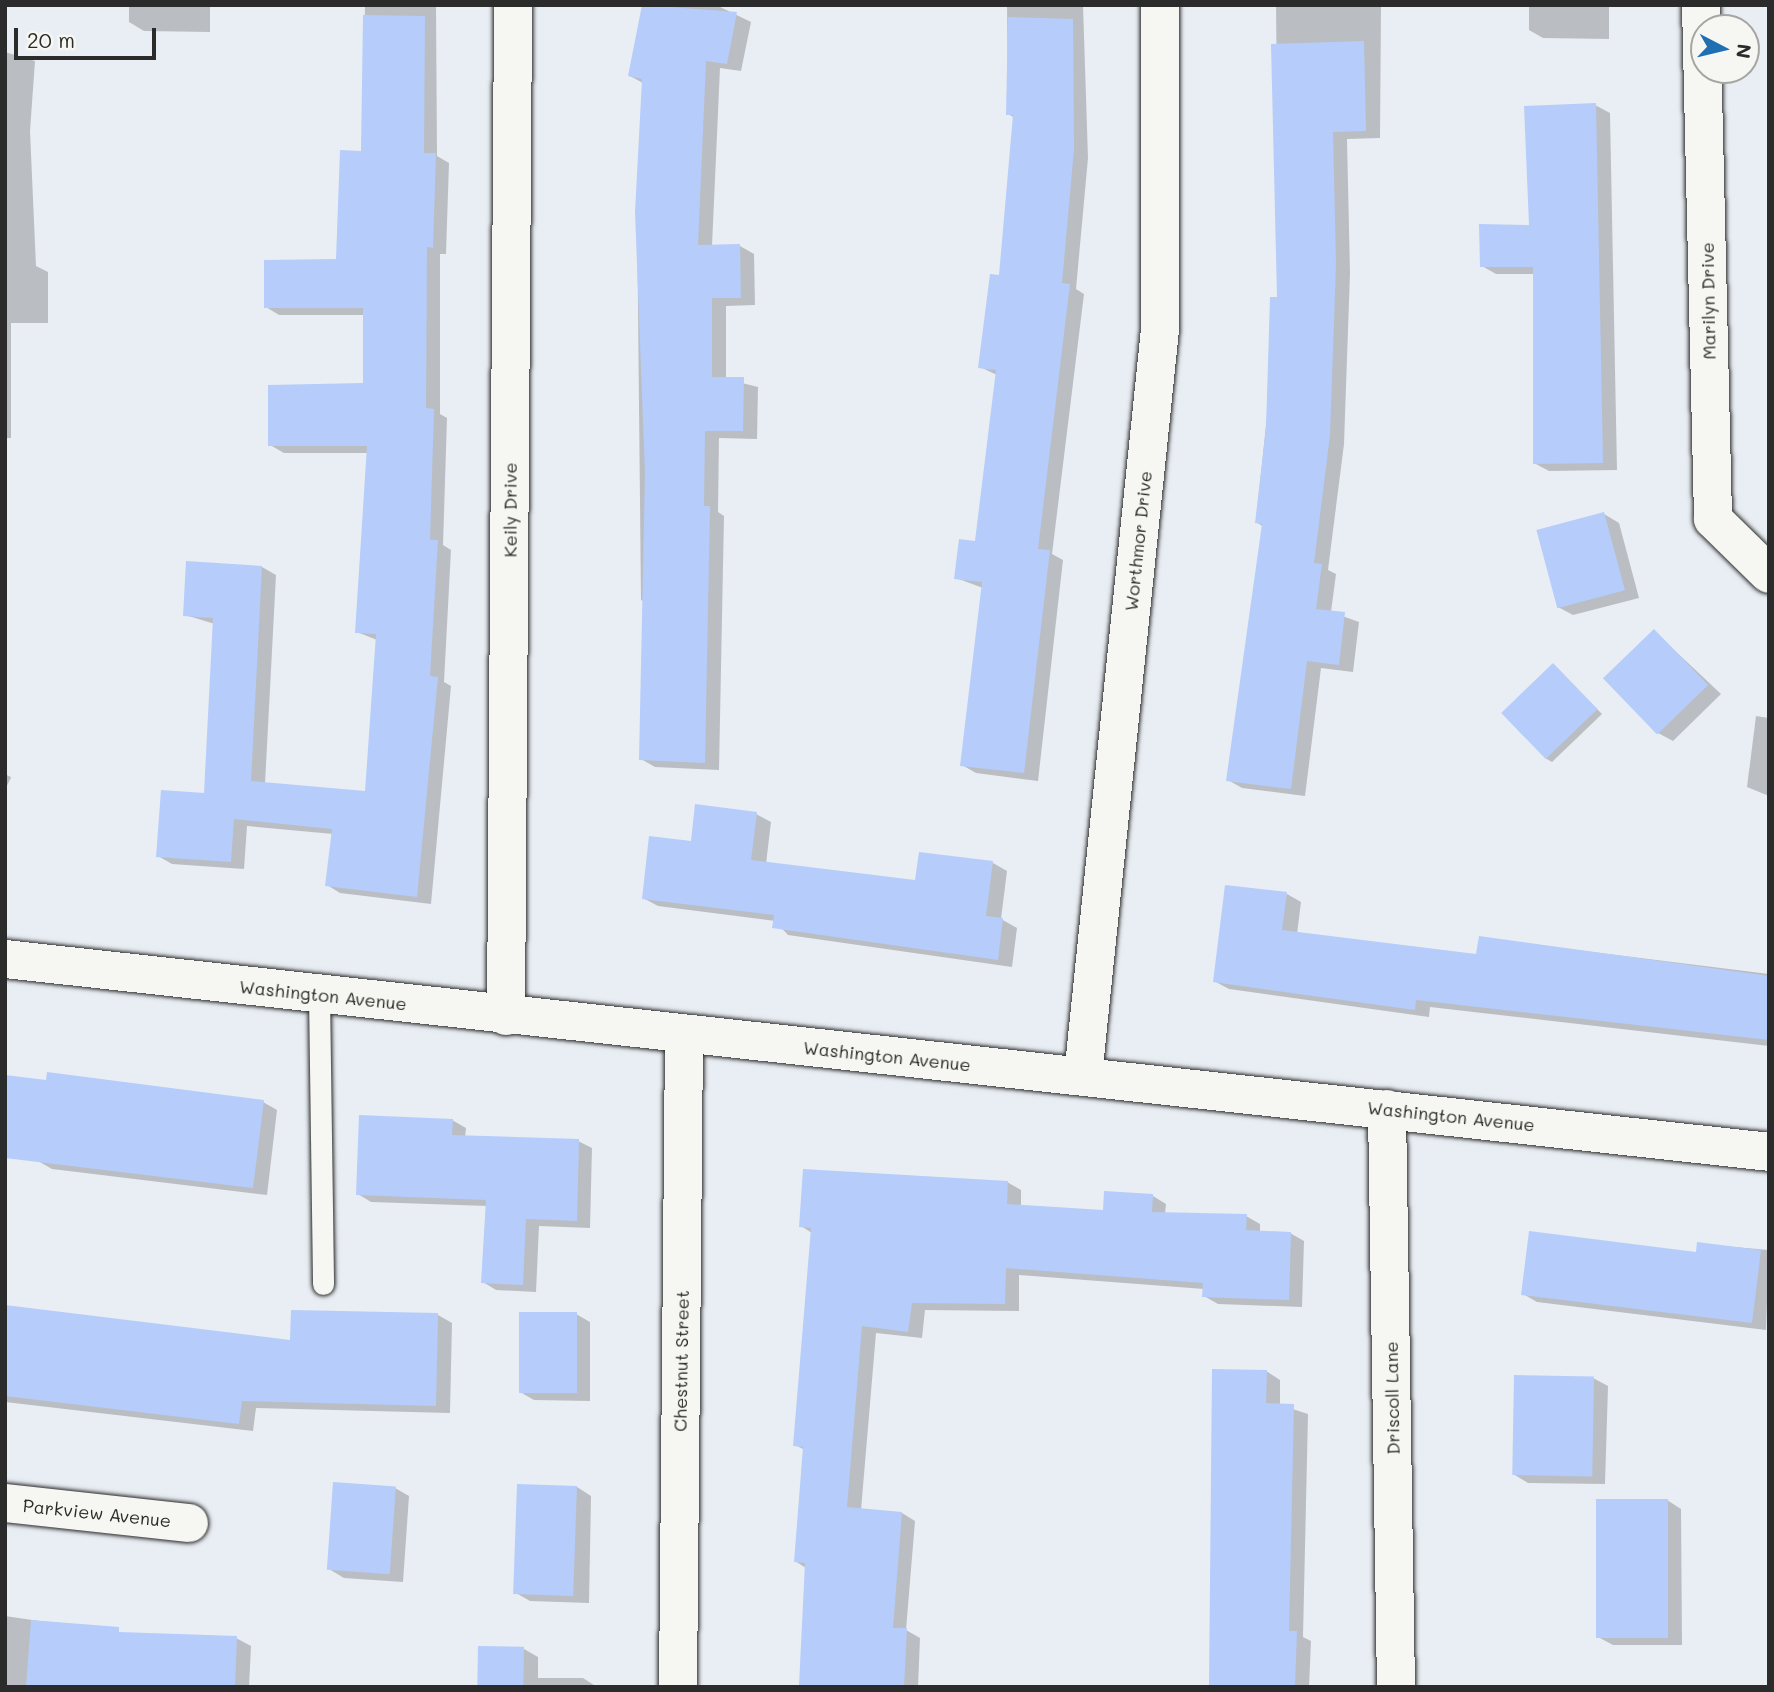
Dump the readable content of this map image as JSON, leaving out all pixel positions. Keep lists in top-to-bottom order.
{
  "streets": {
    "street": [
      "Marilyn Drive",
      "Keily Drive",
      "Worthmor Drive",
      "Washington Avenue",
      "Chestnut Street",
      "Driscoll Lane",
      "Parkview Avenue"
    ]
  },
  "crossings": [
    ["Keily Drive", "Washington Avenue"],
    ["Worthmor Drive", "Washington Avenue"],
    ["Washington Avenue", "Chestnut Street"],
    ["Washington Avenue", "Driscoll Lane"]
  ],
  "scale_bar": "20 m",
  "north": "right"
}
